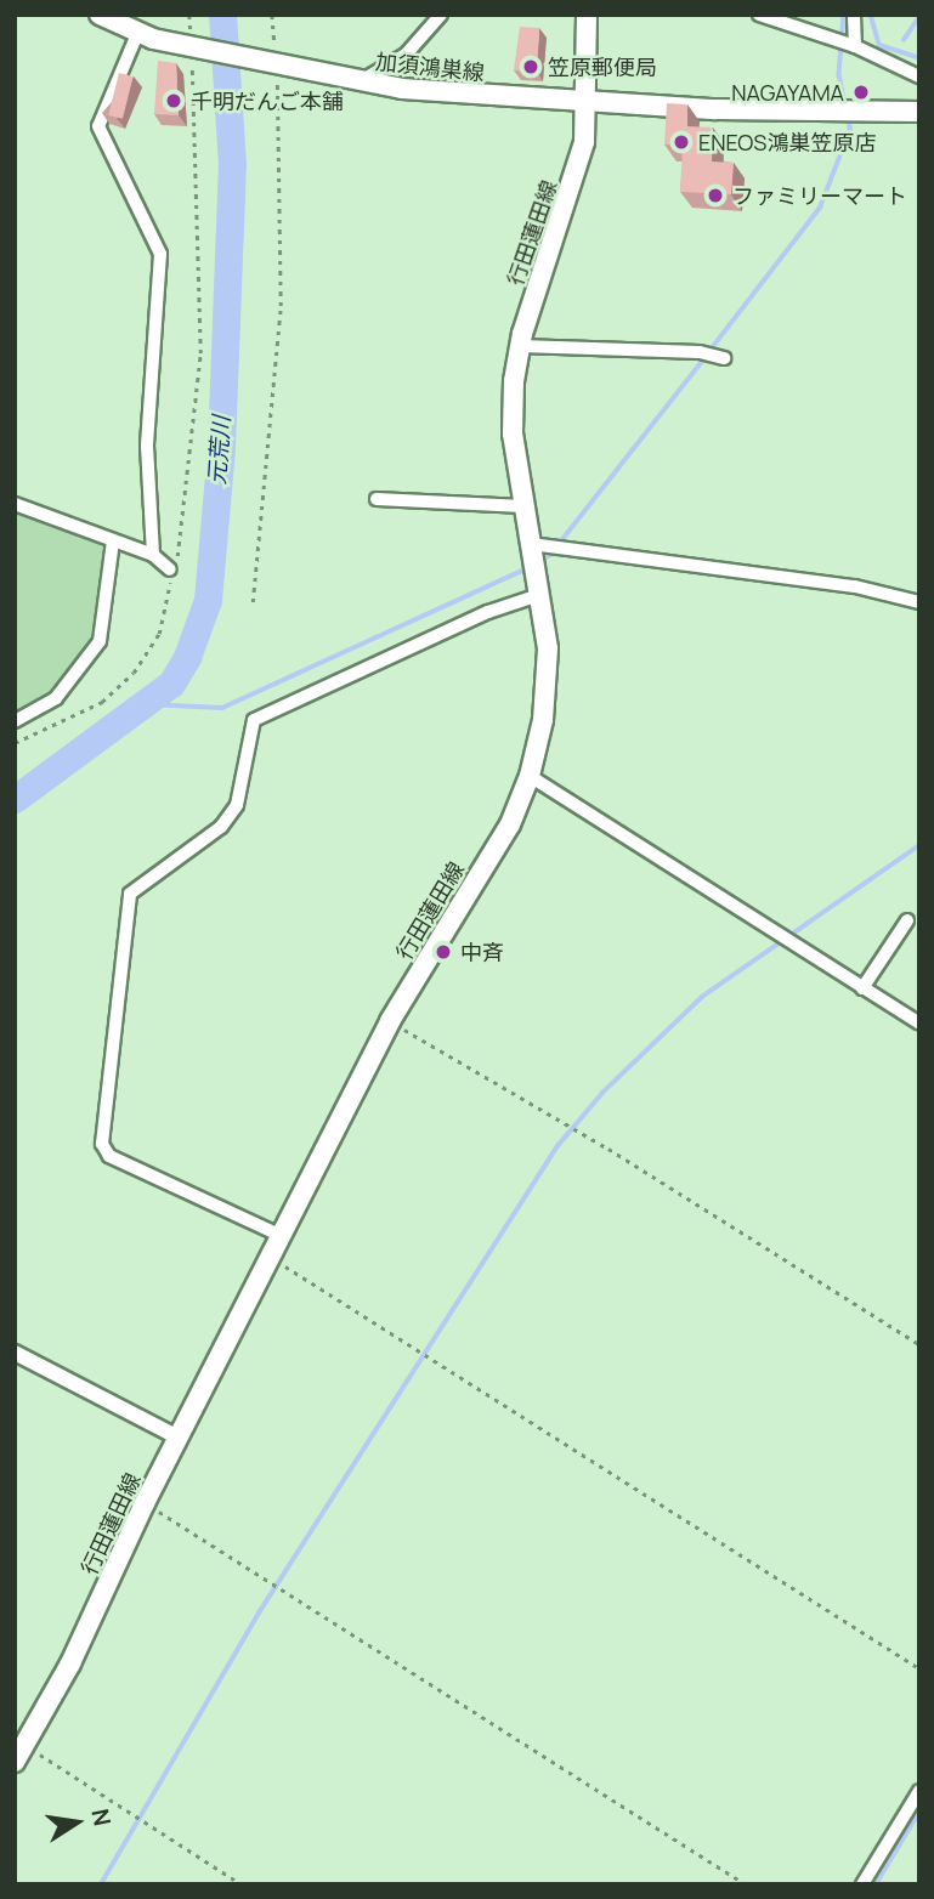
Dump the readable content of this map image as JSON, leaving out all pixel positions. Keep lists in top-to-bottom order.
{
  "streets": {
    "main road": ["加須鴻巣線", "行田蓮田線"]
  },
  "crossings": [
    ["加須鴻巣線", "行田蓮田線"]
  ],
  "water": ["元荒川"],
  "places": [
    "笠原郵便局",
    "NAGAYAMA",
    "千明だんご本舗",
    "ENEOS鴻巣笠原店",
    "ファミリーマート",
    "中斉"
  ],
  "north": "right"
}
